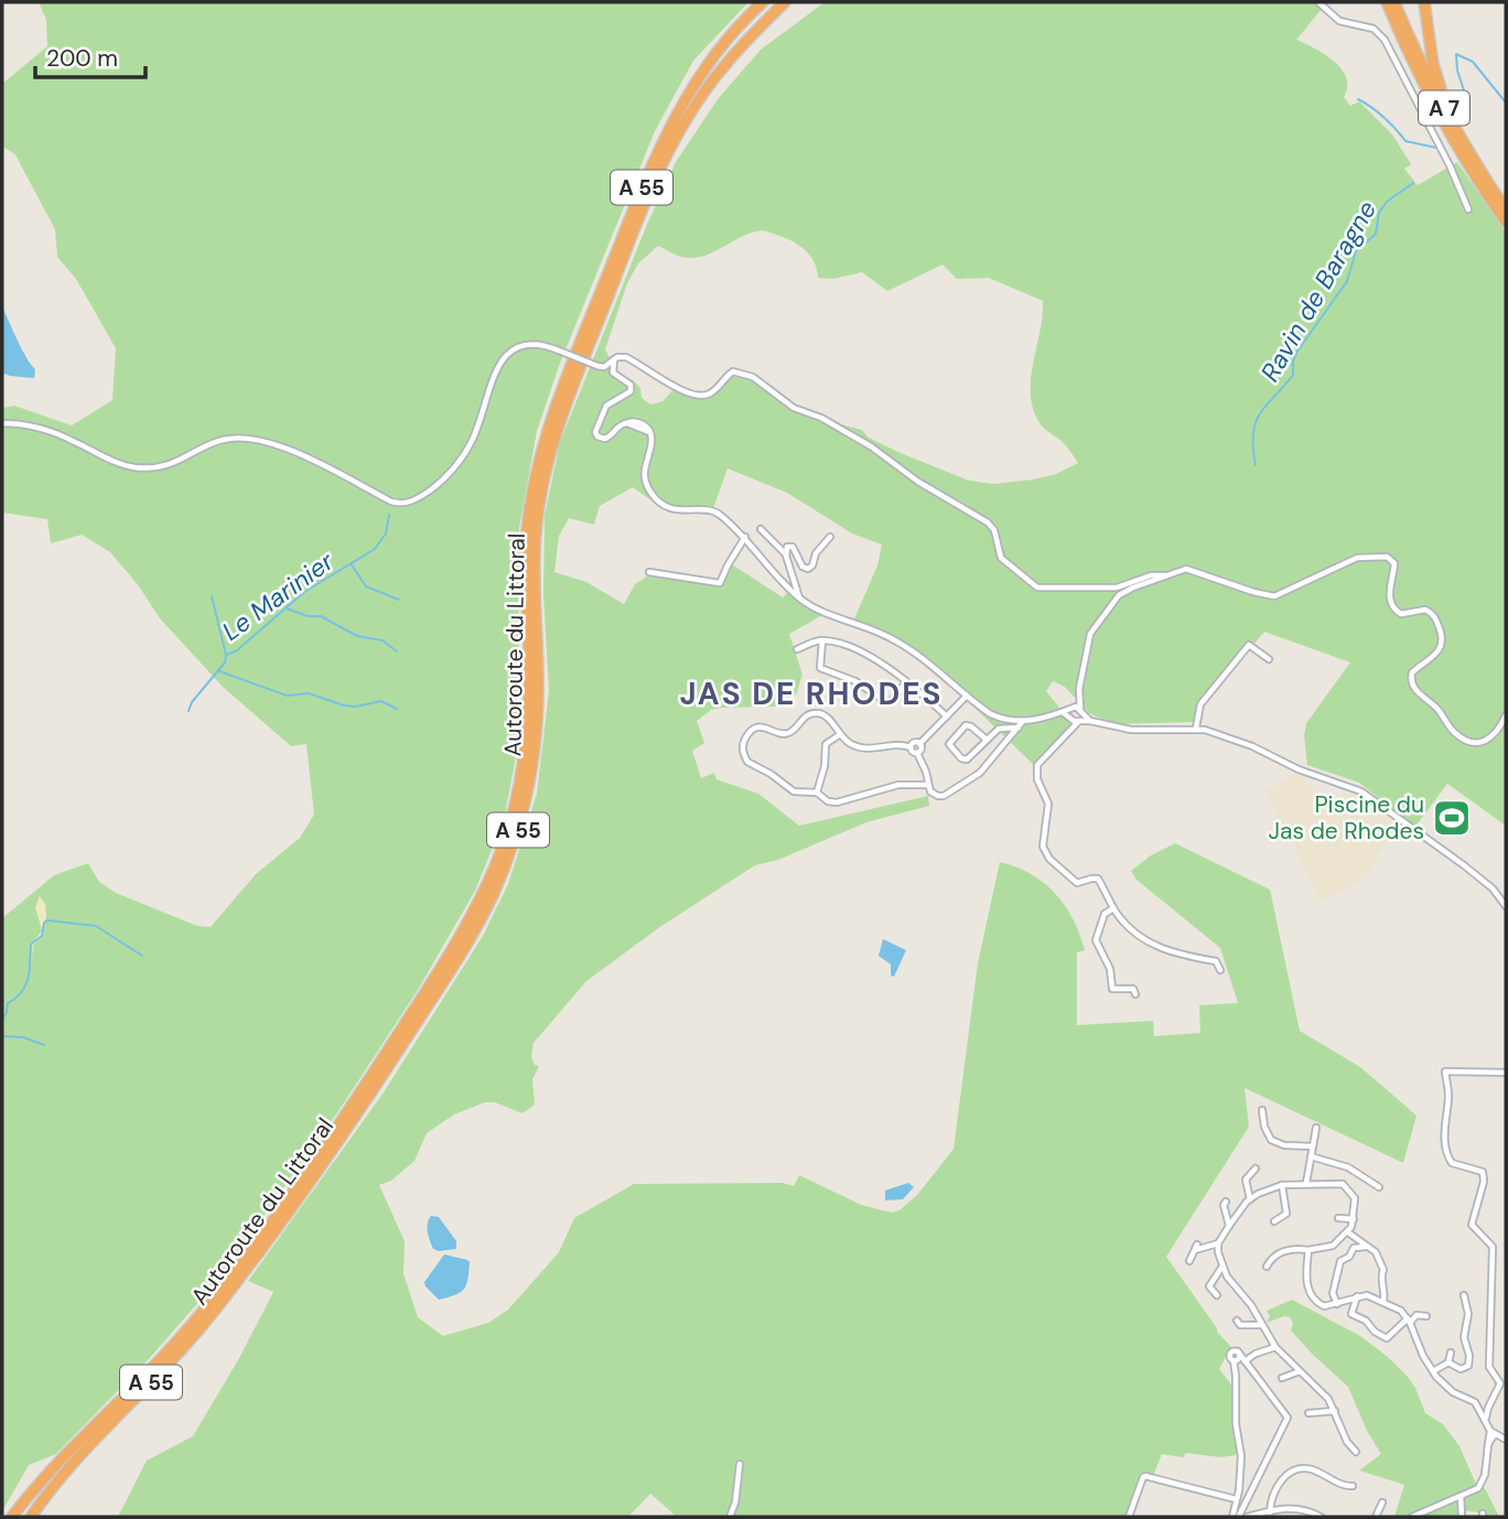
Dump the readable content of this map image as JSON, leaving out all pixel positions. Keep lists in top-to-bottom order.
{
  "streets": {
    "highway": ["A 7", "A 55", "Autoroute du Littoral"]
  },
  "districts": ["JAS DE RHODES"],
  "water": ["Ravin de Baragne", "Le Marinier"],
  "places": {
    "sports": ["Piscine du Jas de Rhodes"]
  },
  "scale_bar": "200 m"
}
